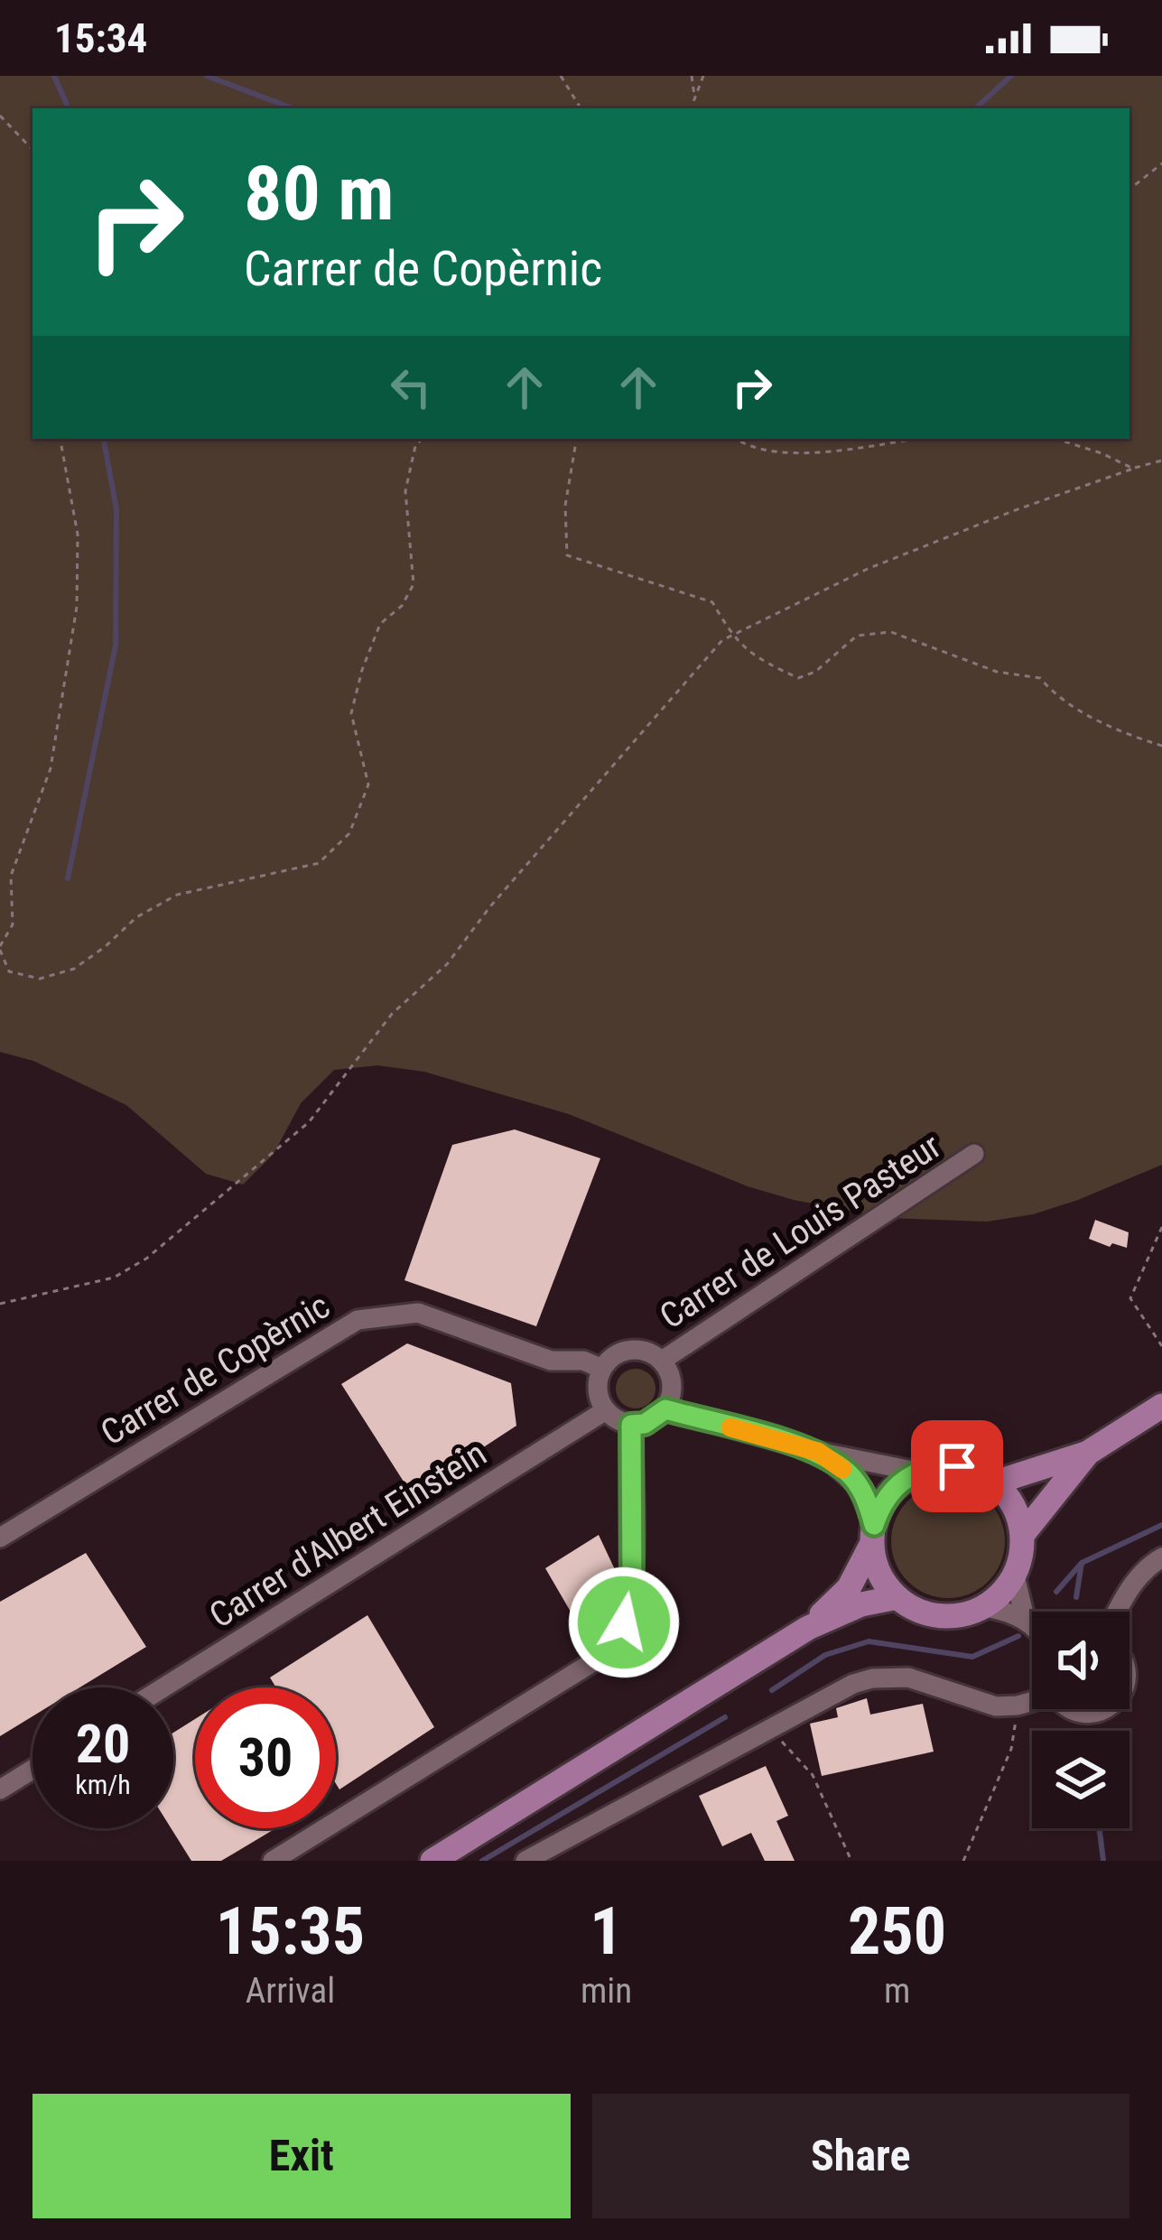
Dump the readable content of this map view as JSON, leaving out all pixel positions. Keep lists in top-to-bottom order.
{
  "streets": {
    "street": ["Carrer de Louis Pasteur", "Carrer de Copèrnic", "Carrer d'Albert Einstein"]
  },
  "crossings": [
    ["Carrer de Louis Pasteur", "Carrer de Copèrnic"],
    ["Carrer de Louis Pasteur", "Carrer d'Albert Einstein"],
    ["Carrer de Copèrnic", "Carrer d'Albert Einstein"]
  ],
  "page": {
    "status": "15:34",
    "turn": ["80 m", "Carrer de Copèrnic"],
    "speed": "20 km/h",
    "limit": "30",
    "eta": [
      "15:35",
      "Arrival",
      "1",
      "min",
      "250",
      "m"
    ],
    "buttons": ["Exit", "Share"]
  }
}
